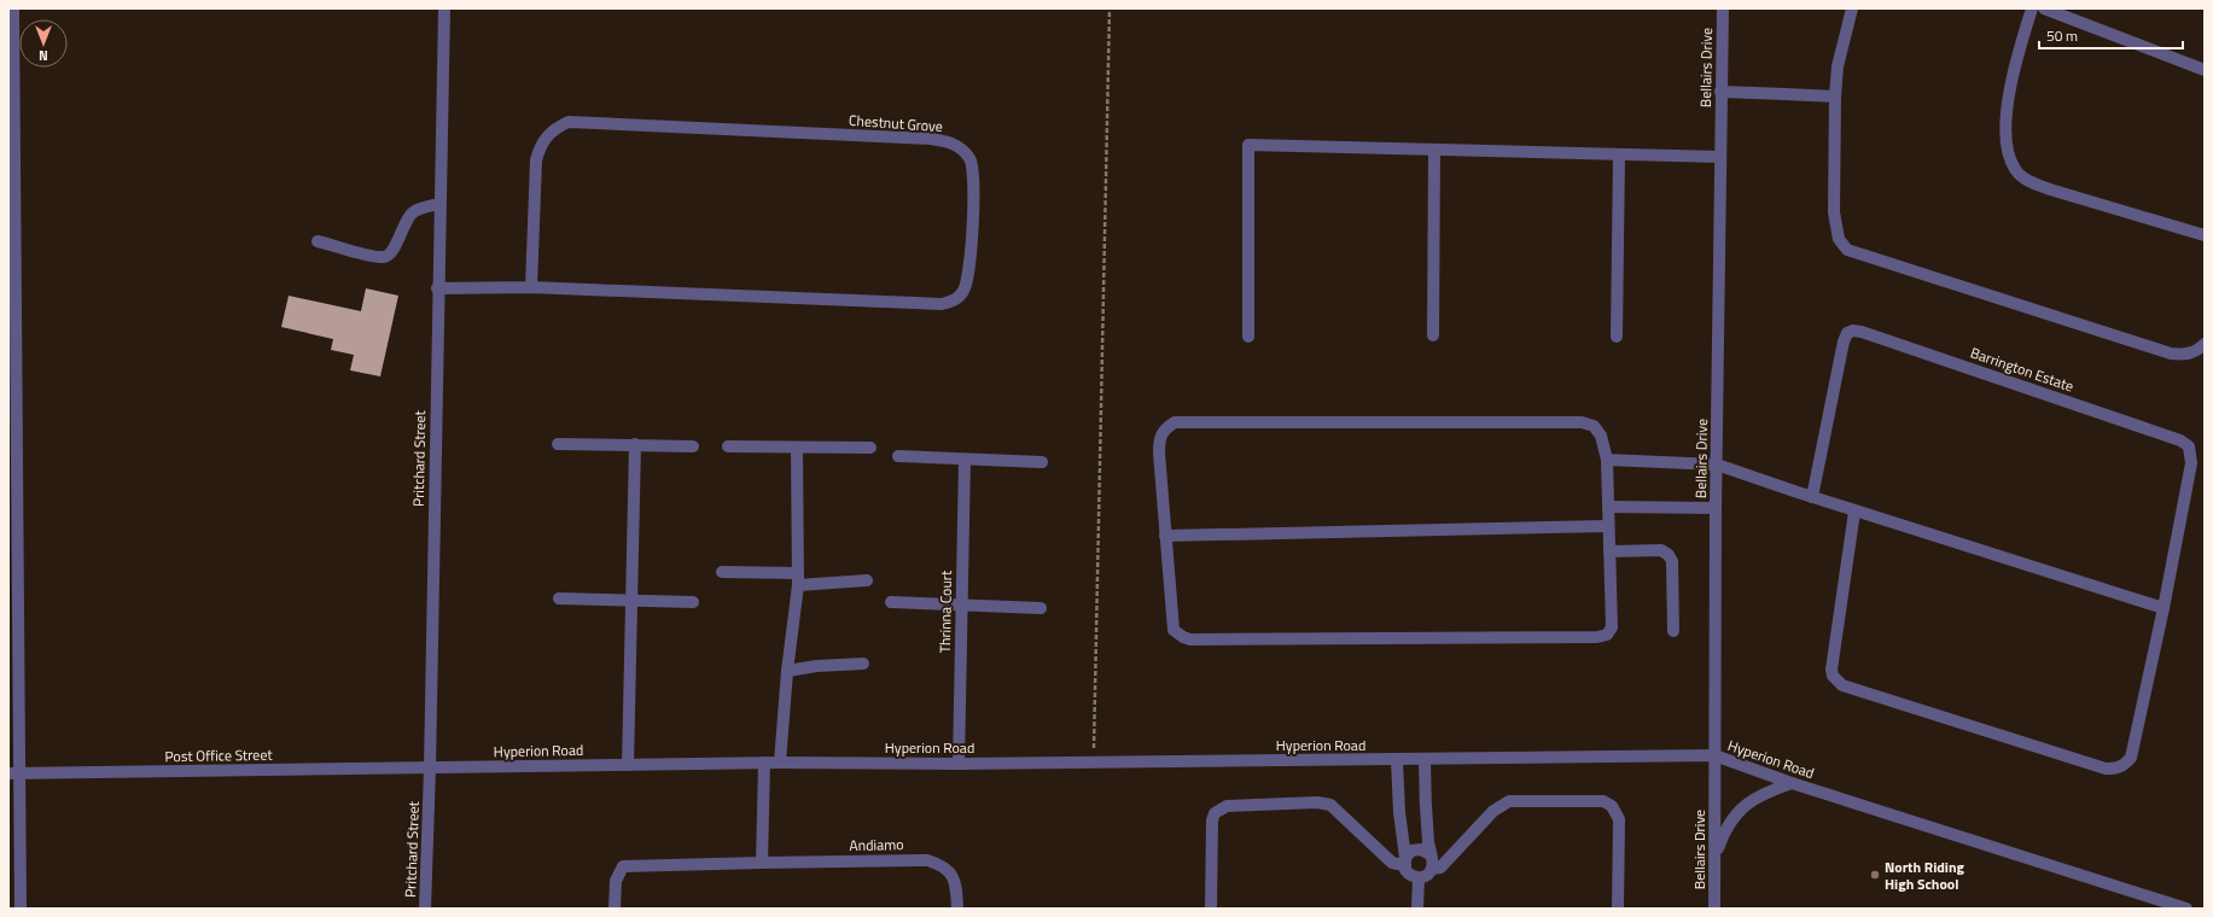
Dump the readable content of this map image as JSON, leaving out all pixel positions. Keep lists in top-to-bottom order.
{
  "streets": {
    "street": [
      "Bellairs Drive",
      "Chestnut Grove",
      "Barrington Estate",
      "Pritchard Street",
      "Thrinna Court",
      "Hyperion Road",
      "Post Office Street",
      "Andiamo"
    ]
  },
  "crossings": [
    ["Bellairs Drive", "Hyperion Road"],
    ["Chestnut Grove", "Pritchard Street"],
    ["Pritchard Street", "Hyperion Road"],
    ["Pritchard Street", "Post Office Street"],
    ["Thrinna Court", "Hyperion Road"],
    ["Hyperion Road", "Post Office Street"]
  ],
  "places": ["North Riding High School"],
  "scale_bar": "50 m",
  "north": "bottom"
}
